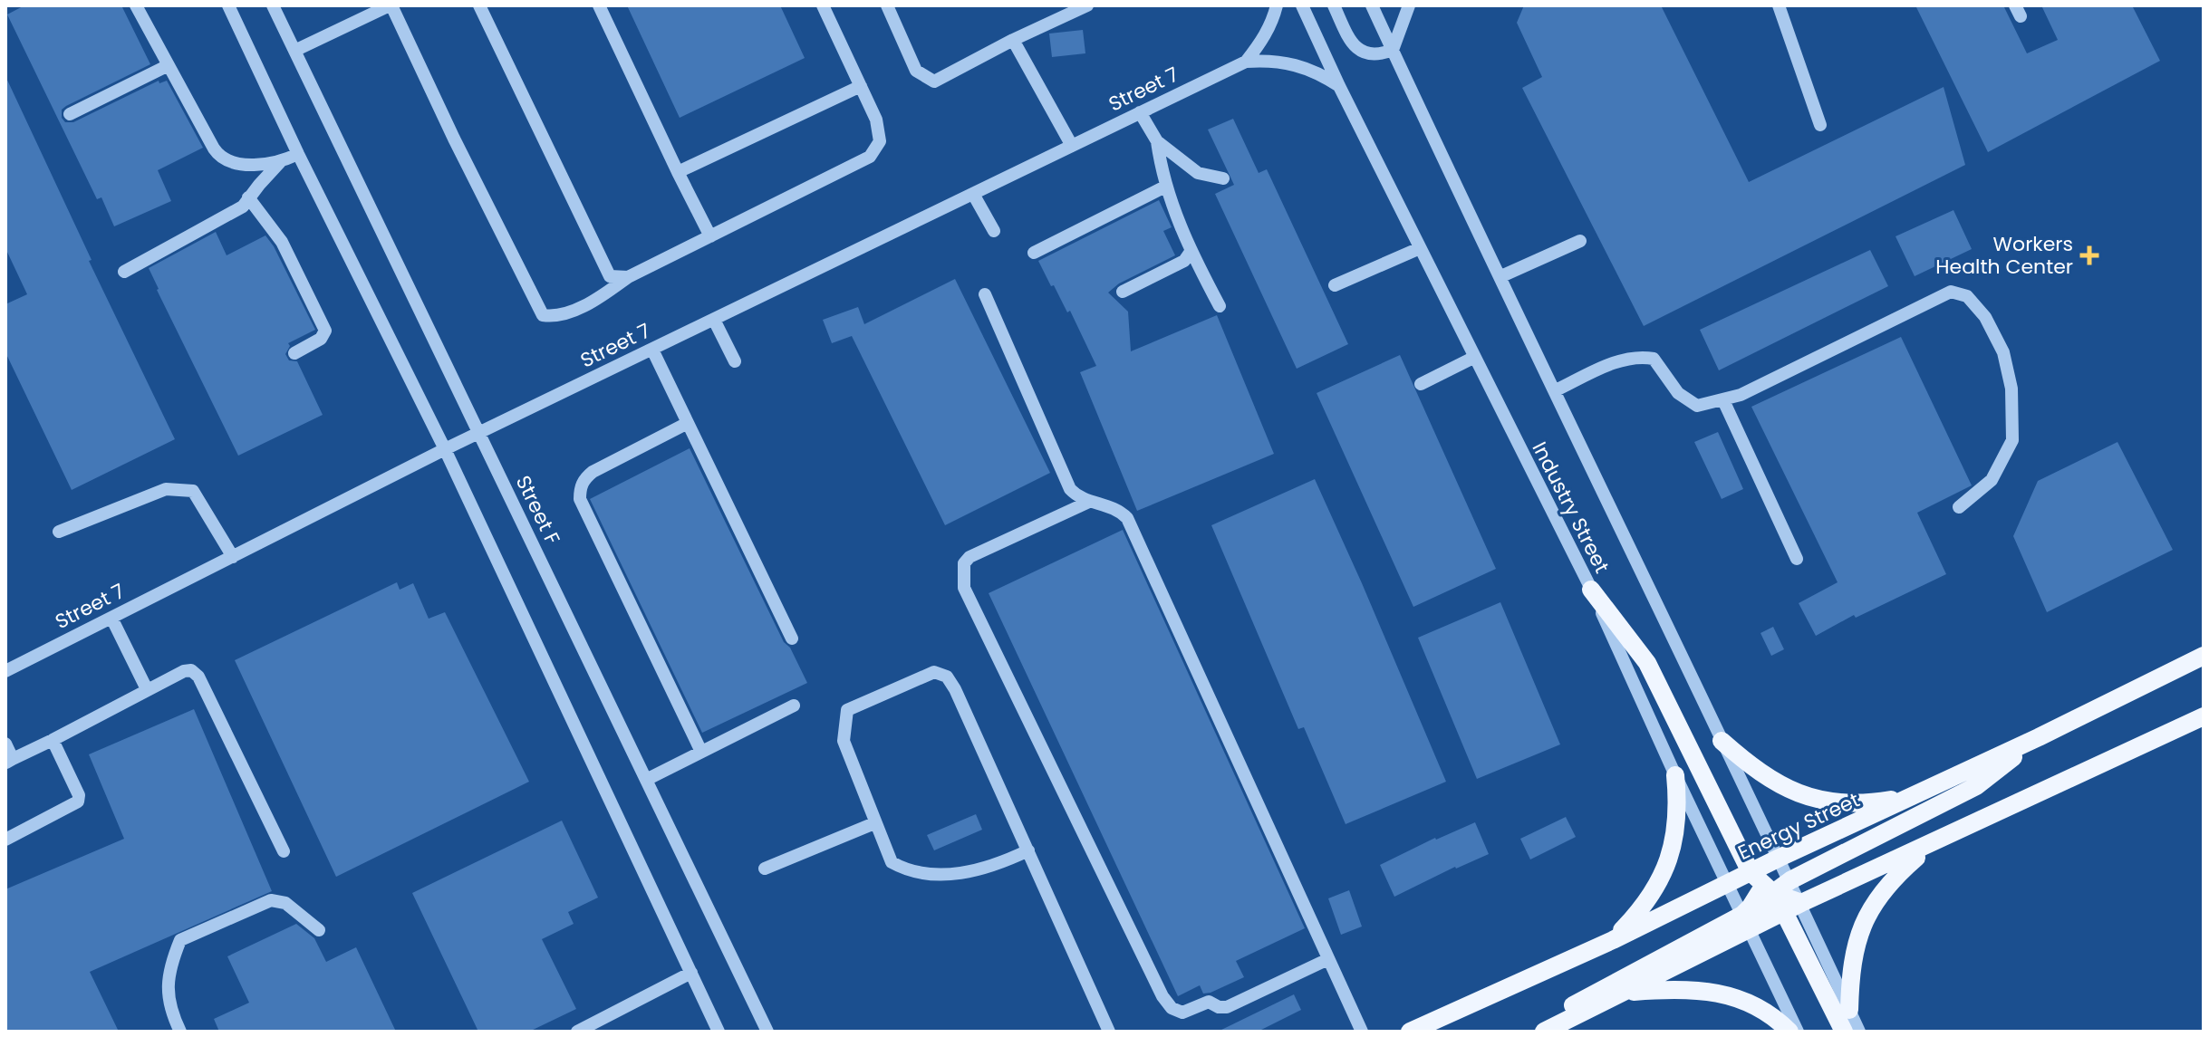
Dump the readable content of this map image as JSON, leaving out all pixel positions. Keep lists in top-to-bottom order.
{
  "streets": {
    "main road": ["Energy Street"],
    "street": ["Street 7", "Industry Street", "Street F"]
  },
  "crossings": [
    ["Street 7", "Industry Street"],
    ["Street 7", "Street F"],
    ["Industry Street", "Energy Street"]
  ],
  "places": {
    "health": ["Workers Health Center"]
  }
}
